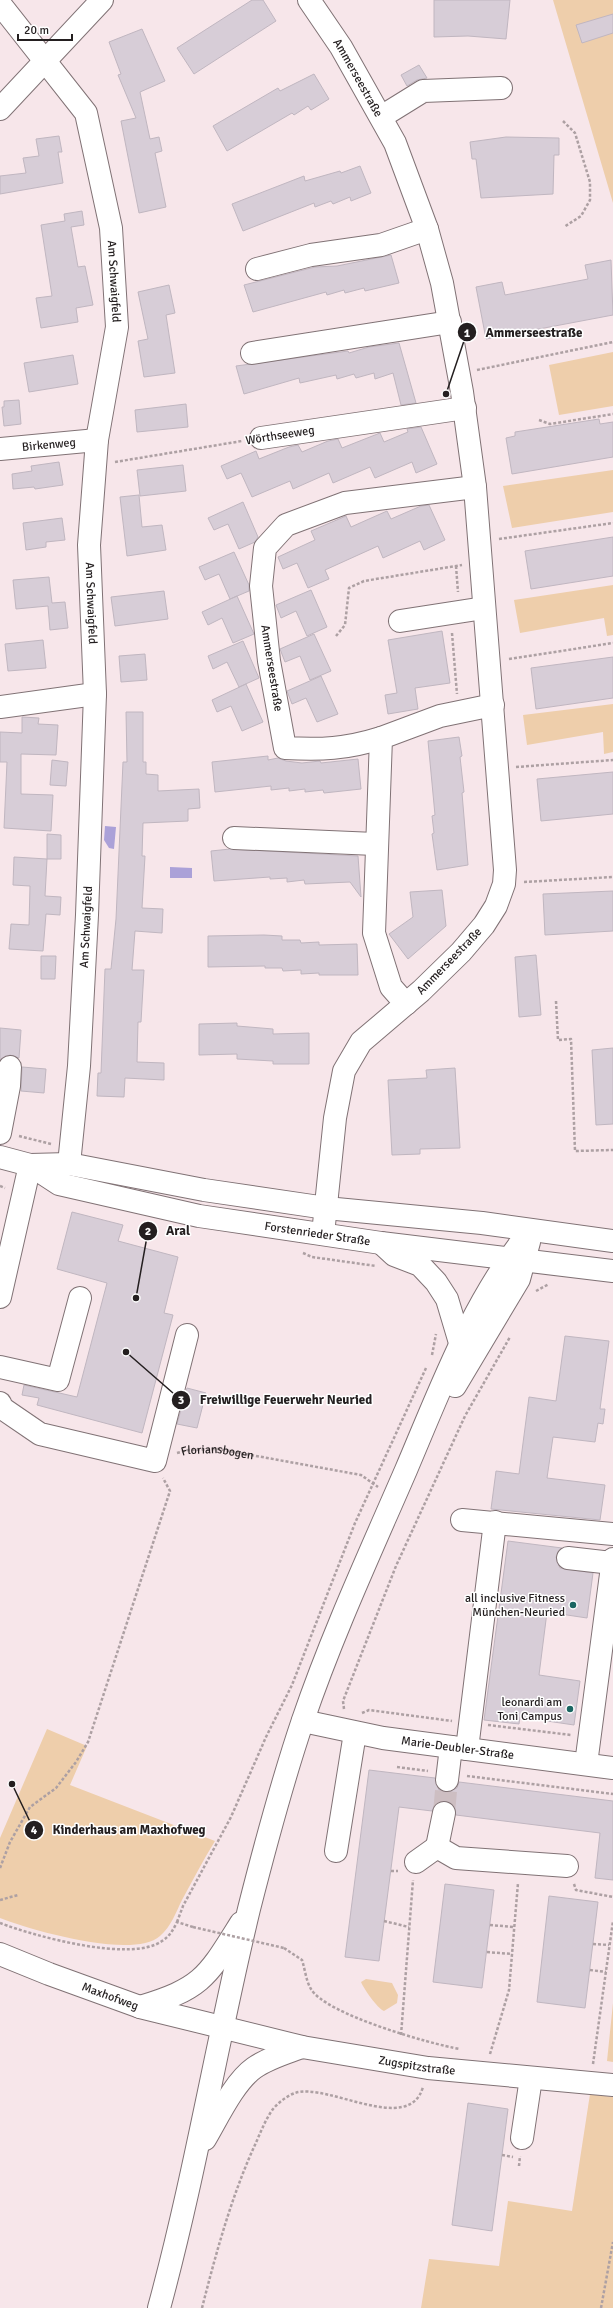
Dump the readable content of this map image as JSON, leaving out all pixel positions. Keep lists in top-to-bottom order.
{
  "streets": {
    "street": [
      "Ammerseestraße",
      "Am Schwaigfeld",
      "Wörthseeweg",
      "Birkenweg",
      "Forstenrieder Straße",
      "Marie-Deubler-Straße",
      "Maxhofweg",
      "Zugspitzstraße"
    ],
    "path": ["Floriansbogen"]
  },
  "crossings": [
    ["Ammerseestraße", "Wörthseeweg"],
    ["Ammerseestraße", "Forstenrieder Straße"],
    ["Am Schwaigfeld", "Wörthseeweg"],
    ["Am Schwaigfeld", "Birkenweg"],
    ["Am Schwaigfeld", "Forstenrieder Straße"],
    ["Maxhofweg", "Zugspitzstraße"]
  ],
  "places": [
    "Ammerseestraße",
    "Aral",
    "Freiwillige Feuerwehr Neuried",
    "all inclusive Fitness München-Neuried",
    "leonardi am Toni Campus",
    "Kinderhaus am Maxhofweg"
  ],
  "scale_bar": "20 m"
}
